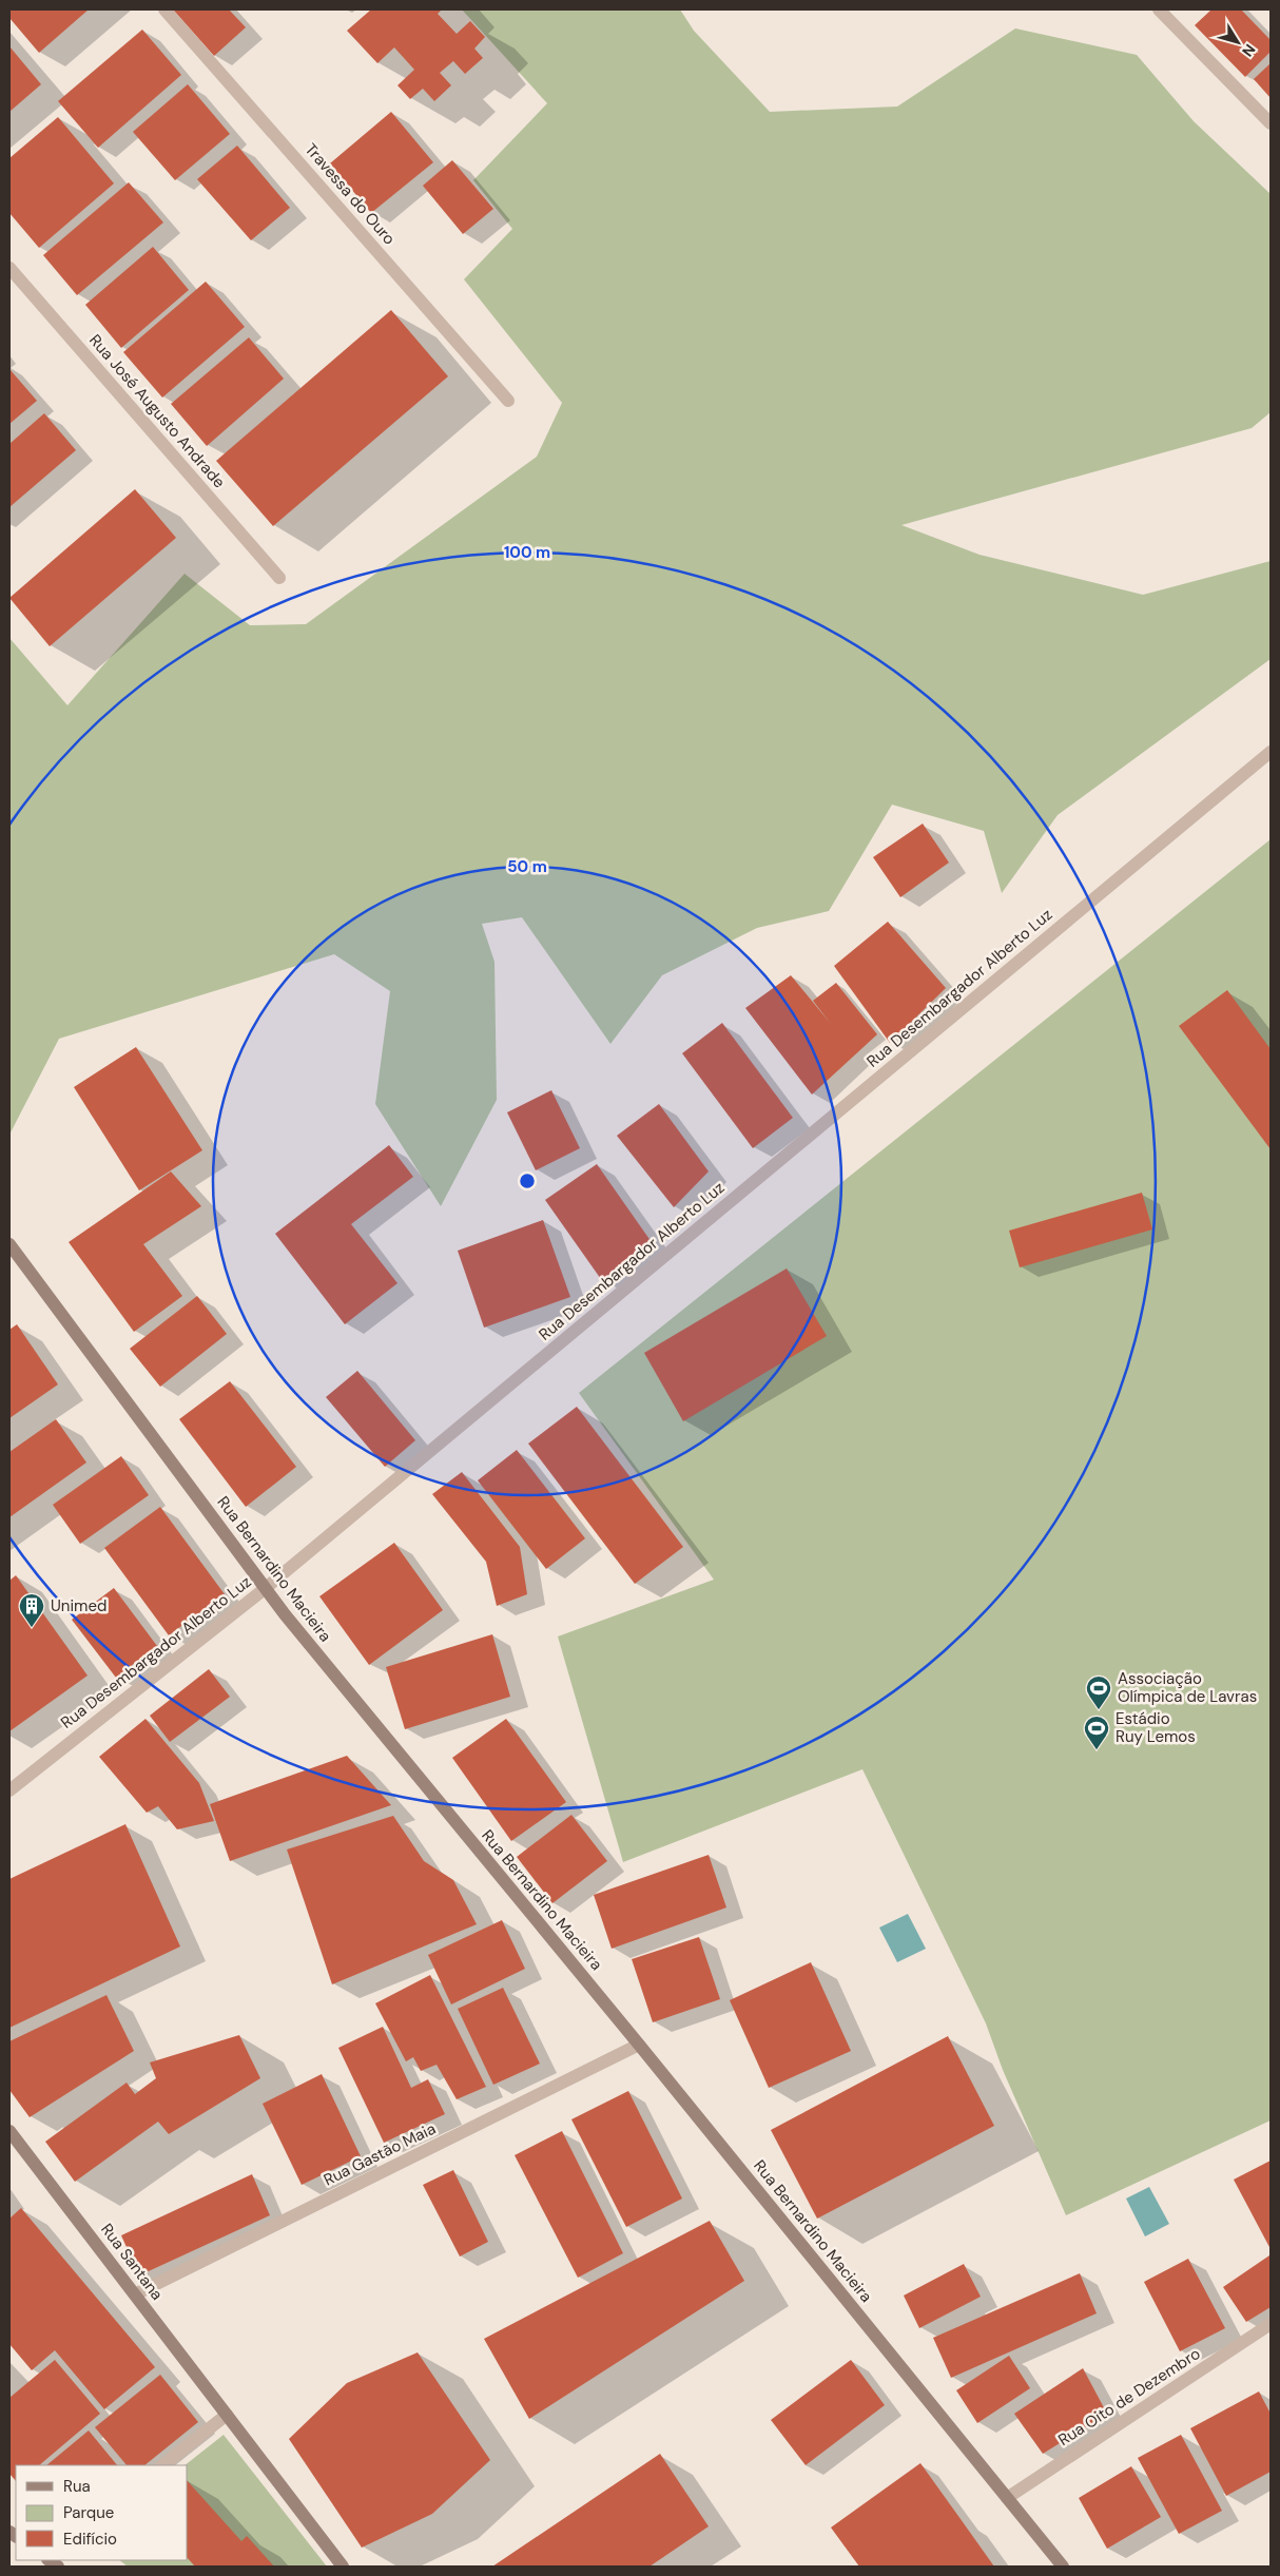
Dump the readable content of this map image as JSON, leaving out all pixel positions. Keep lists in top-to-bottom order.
{
  "streets": {
    "main road": ["Rua Bernardino Macieira", "Rua Santana"],
    "street": [
      "Travessa do Ouro",
      "Rua José Augusto Andrade",
      "Rua Desembargador Alberto Luz",
      "Rua Gastão Maia",
      "Rua Oito de Dezembro"
    ]
  },
  "crossings": [
    ["Rua Desembargador Alberto Luz", "Rua Bernardino Macieira"],
    ["Rua Bernardino Macieira", "Rua Gastão Maia"],
    ["Rua Bernardino Macieira", "Rua Oito de Dezembro"],
    ["Rua Gastão Maia", "Rua Santana"]
  ],
  "places": {
    "building": ["Unimed"],
    "sports": ["Associação Olímpica de Lavras", "Estádio Ruy Lemos"]
  },
  "legend": ["Rua", "Parque", "Edifício"],
  "north": "bottom right",
  "rings": ["100 m", "50 m"]
}
